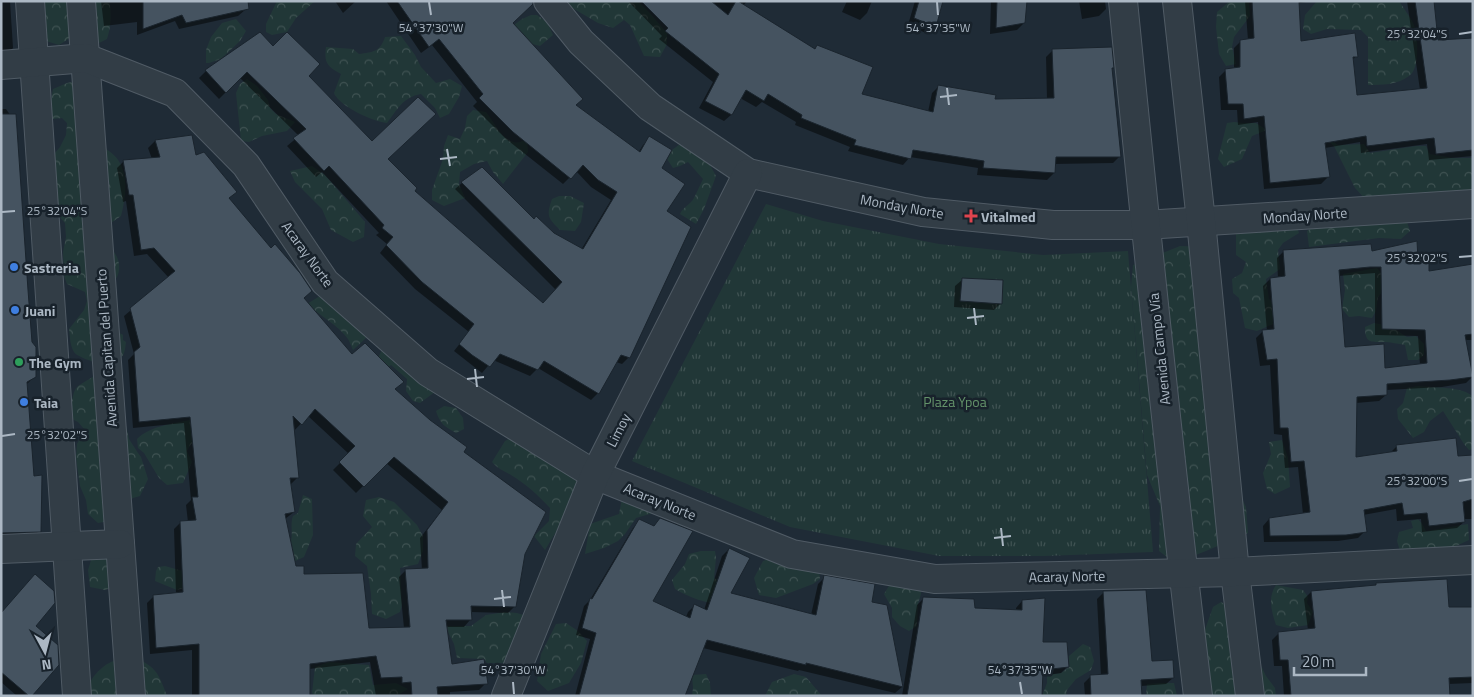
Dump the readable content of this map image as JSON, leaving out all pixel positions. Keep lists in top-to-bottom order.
{
  "streets": {
    "street": [
      "Monday Norte",
      "Acaray Norte",
      "Avenida Capitan del Puerto",
      "Avenida Campo Vía",
      "Limoy"
    ]
  },
  "crossings": [
    ["Monday Norte", "Avenida Campo Vía"],
    ["Monday Norte", "Limoy"],
    ["Acaray Norte", "Avenida Capitan del Puerto"],
    ["Acaray Norte", "Avenida Campo Vía"],
    ["Acaray Norte", "Limoy"]
  ],
  "parks": ["Plaza Ypoa"],
  "places": {
    "health": ["Vitalmed"],
    "other": [
      "Sastreria",
      "Juani",
      "The Gym",
      "Taia"
    ]
  },
  "scale_bar": "20 m",
  "north": "bottom",
  "coordinates": [
    "54°37'30\"W",
    "54°37'35\"W",
    "25°32'04\"S",
    "25°32'02\"S",
    "25°32'00\"S"
  ]
}
